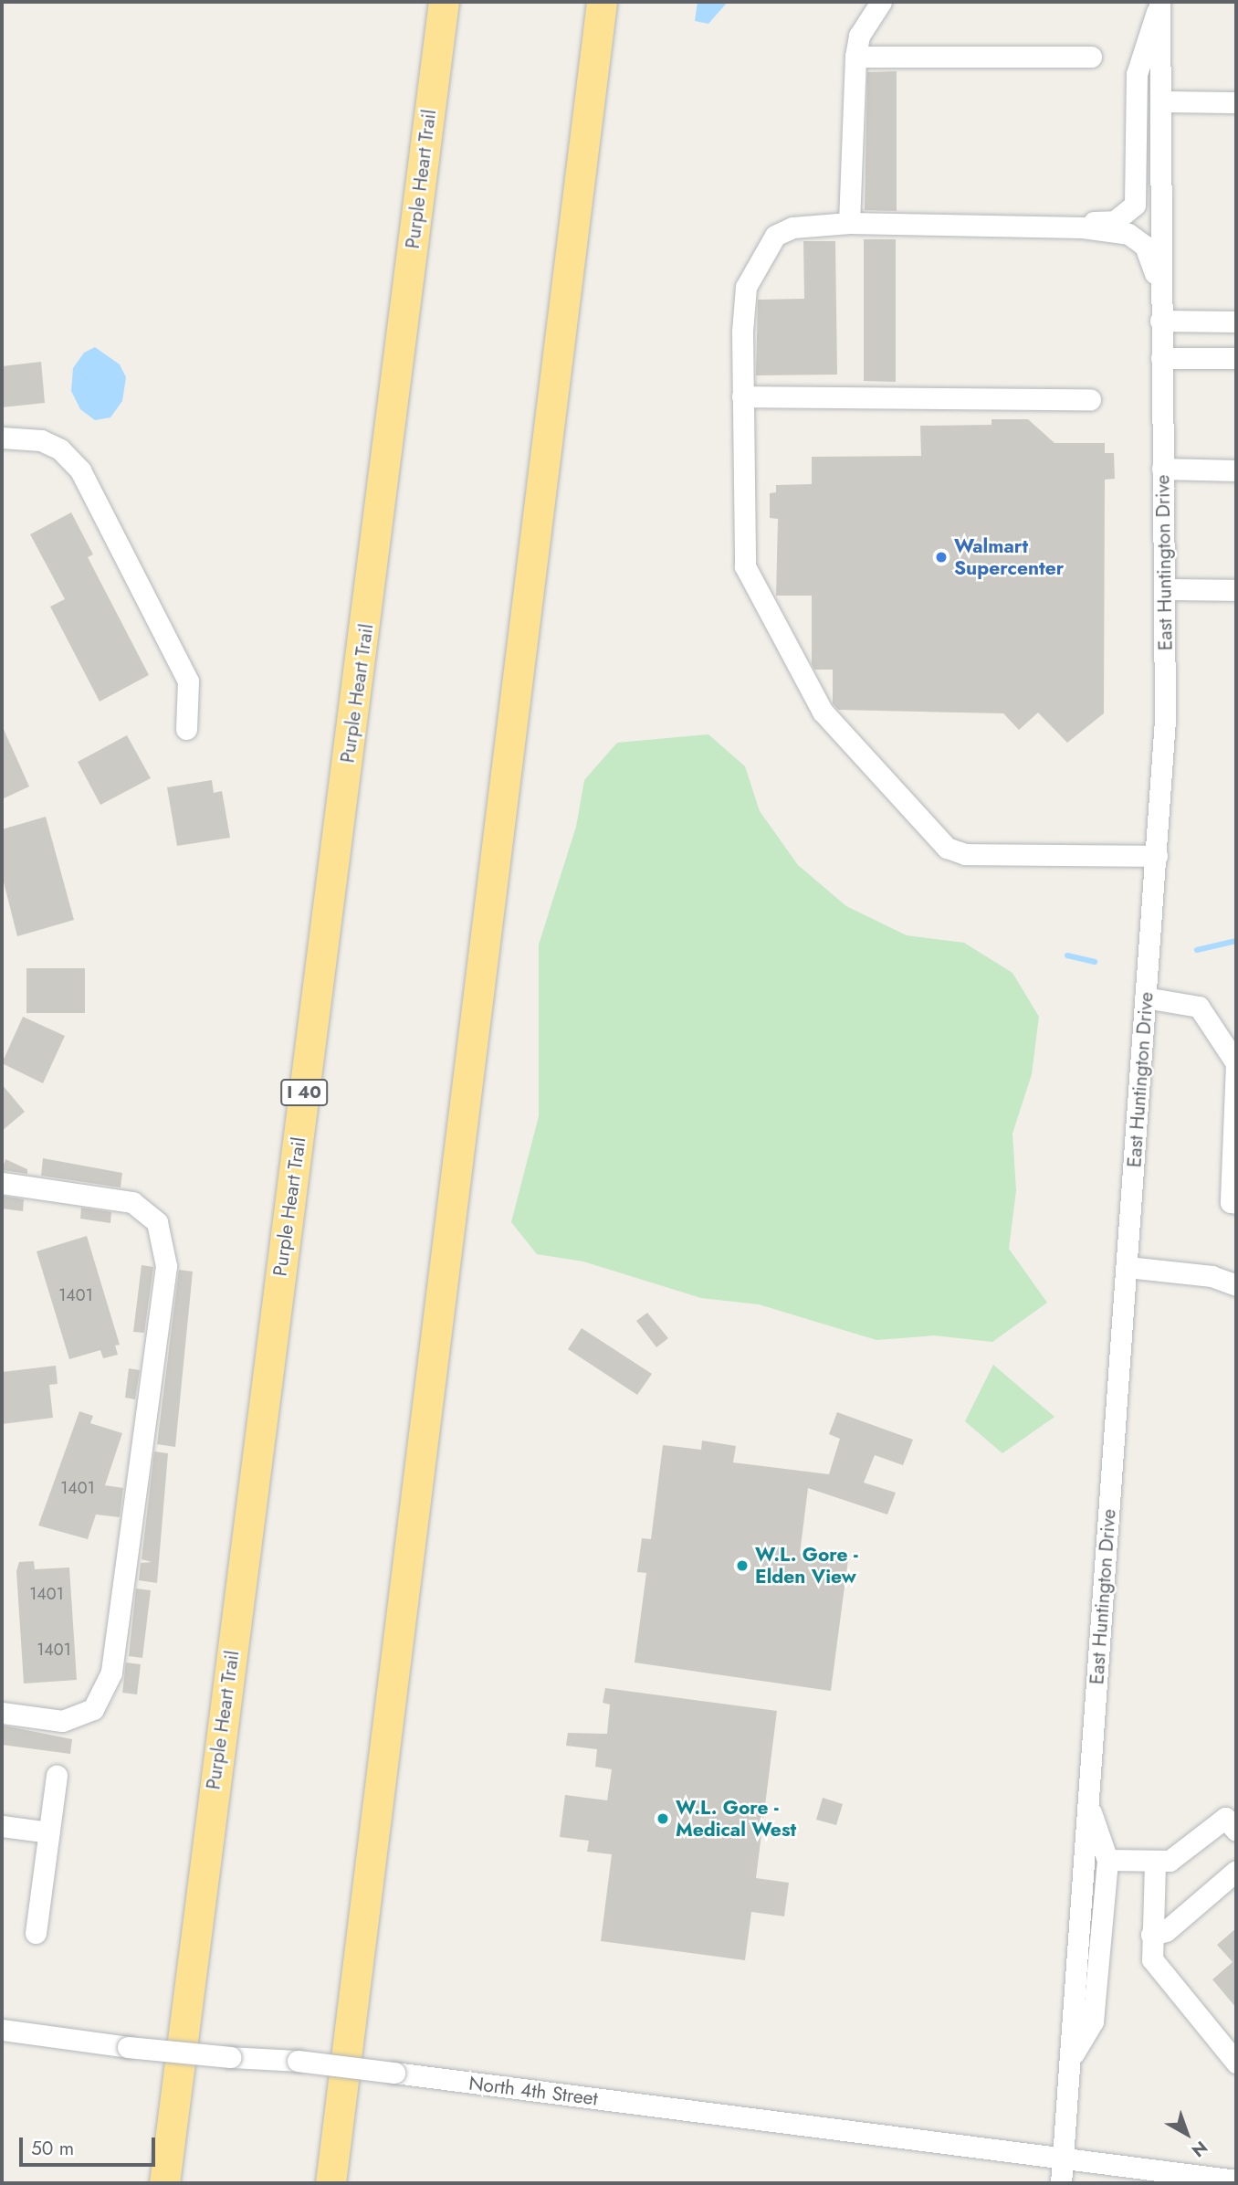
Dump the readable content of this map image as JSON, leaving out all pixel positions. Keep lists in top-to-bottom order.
{
  "streets": {
    "highway": ["Purple Heart Trail", "I 40"],
    "street": ["East Huntington Drive", "North 4th Street"]
  },
  "crossings": [
    ["East Huntington Drive", "North 4th Street"]
  ],
  "places": ["Walmart Supercenter", "W.L. Gore - Elden View", "W.L. Gore - Medical West"],
  "house_numbers": [
    "1401",
    "1401",
    "1401",
    "1401"
  ],
  "scale_bar": "50 m",
  "north": "bottom right"
}
